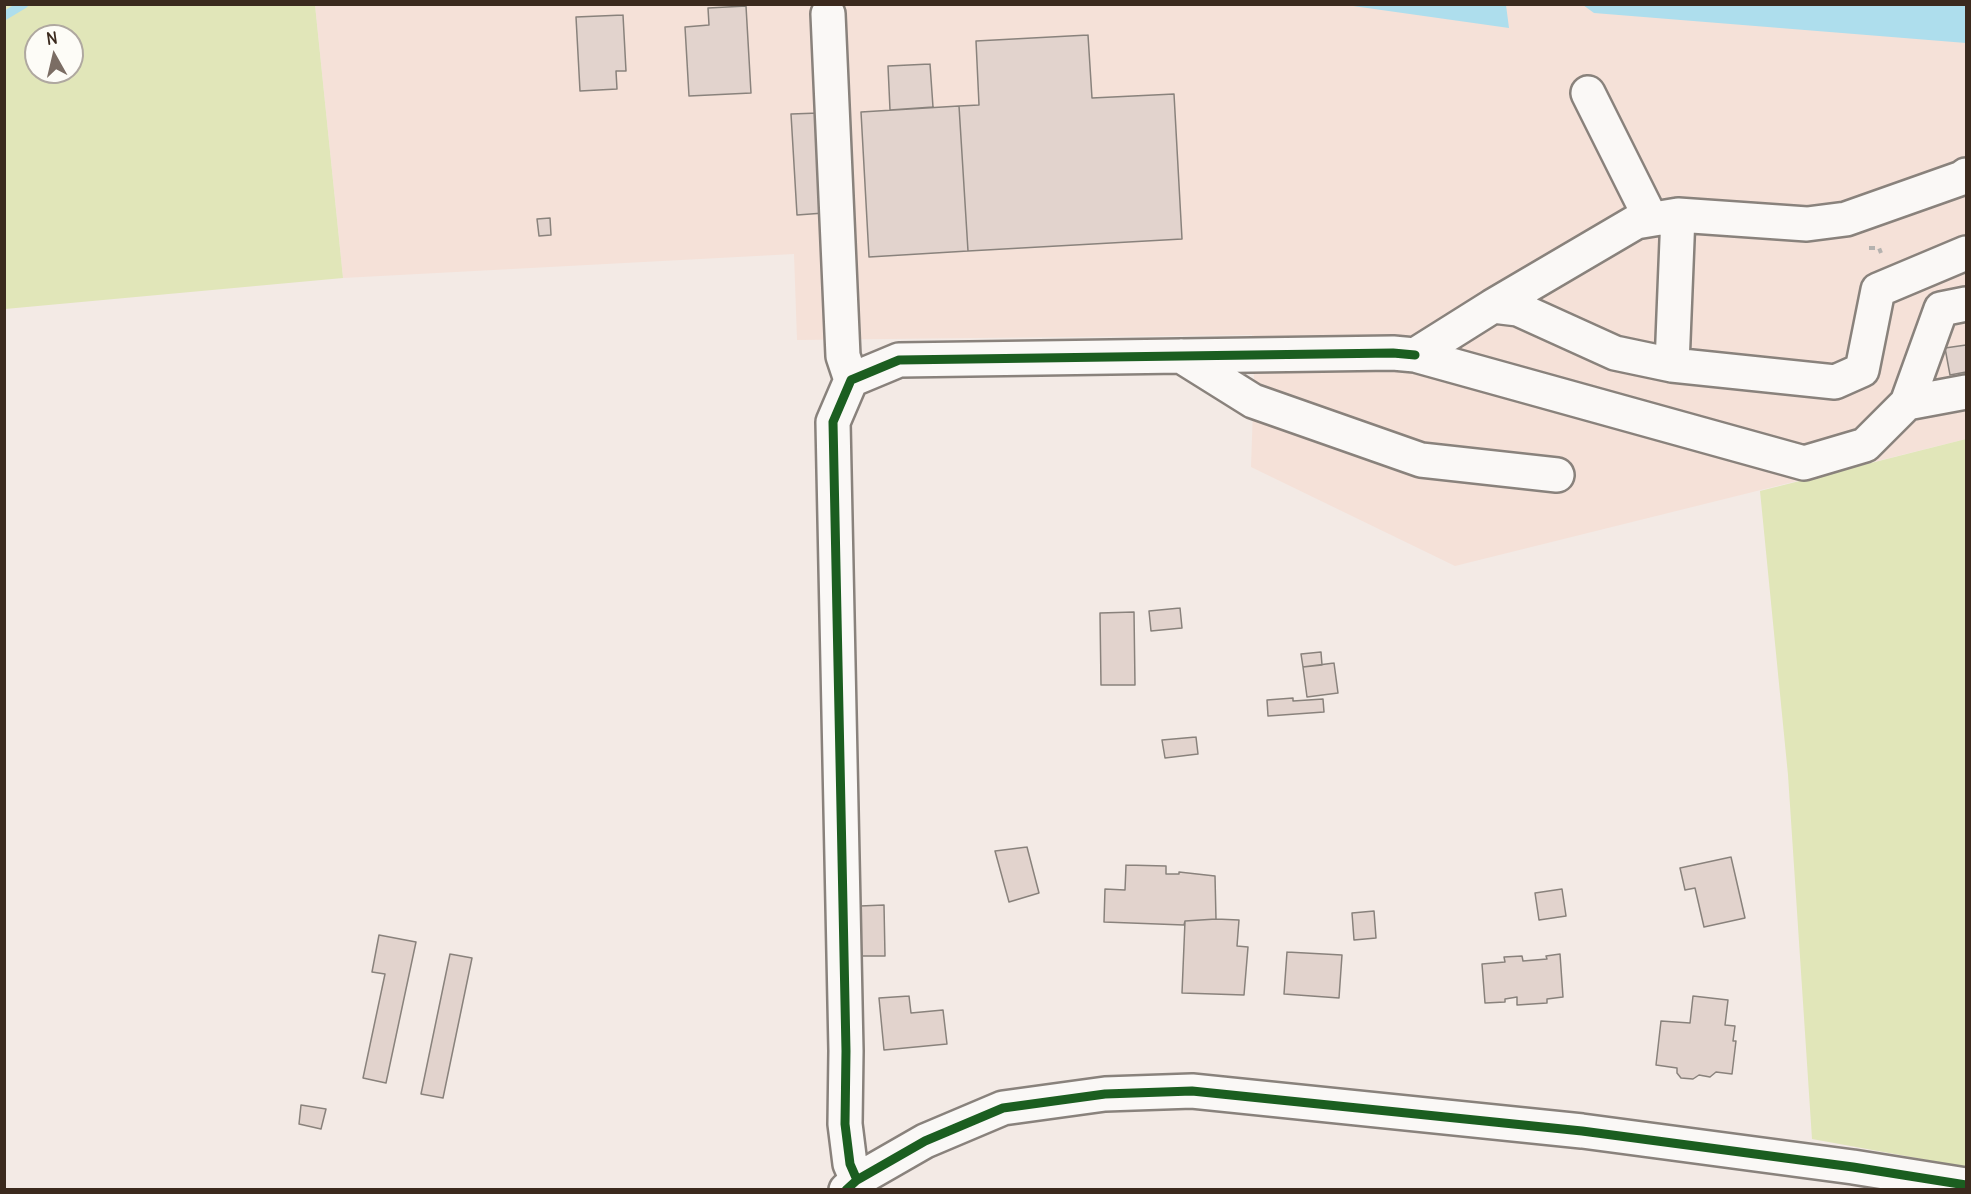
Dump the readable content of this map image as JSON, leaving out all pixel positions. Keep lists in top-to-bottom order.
{
  "north": "top"
}
